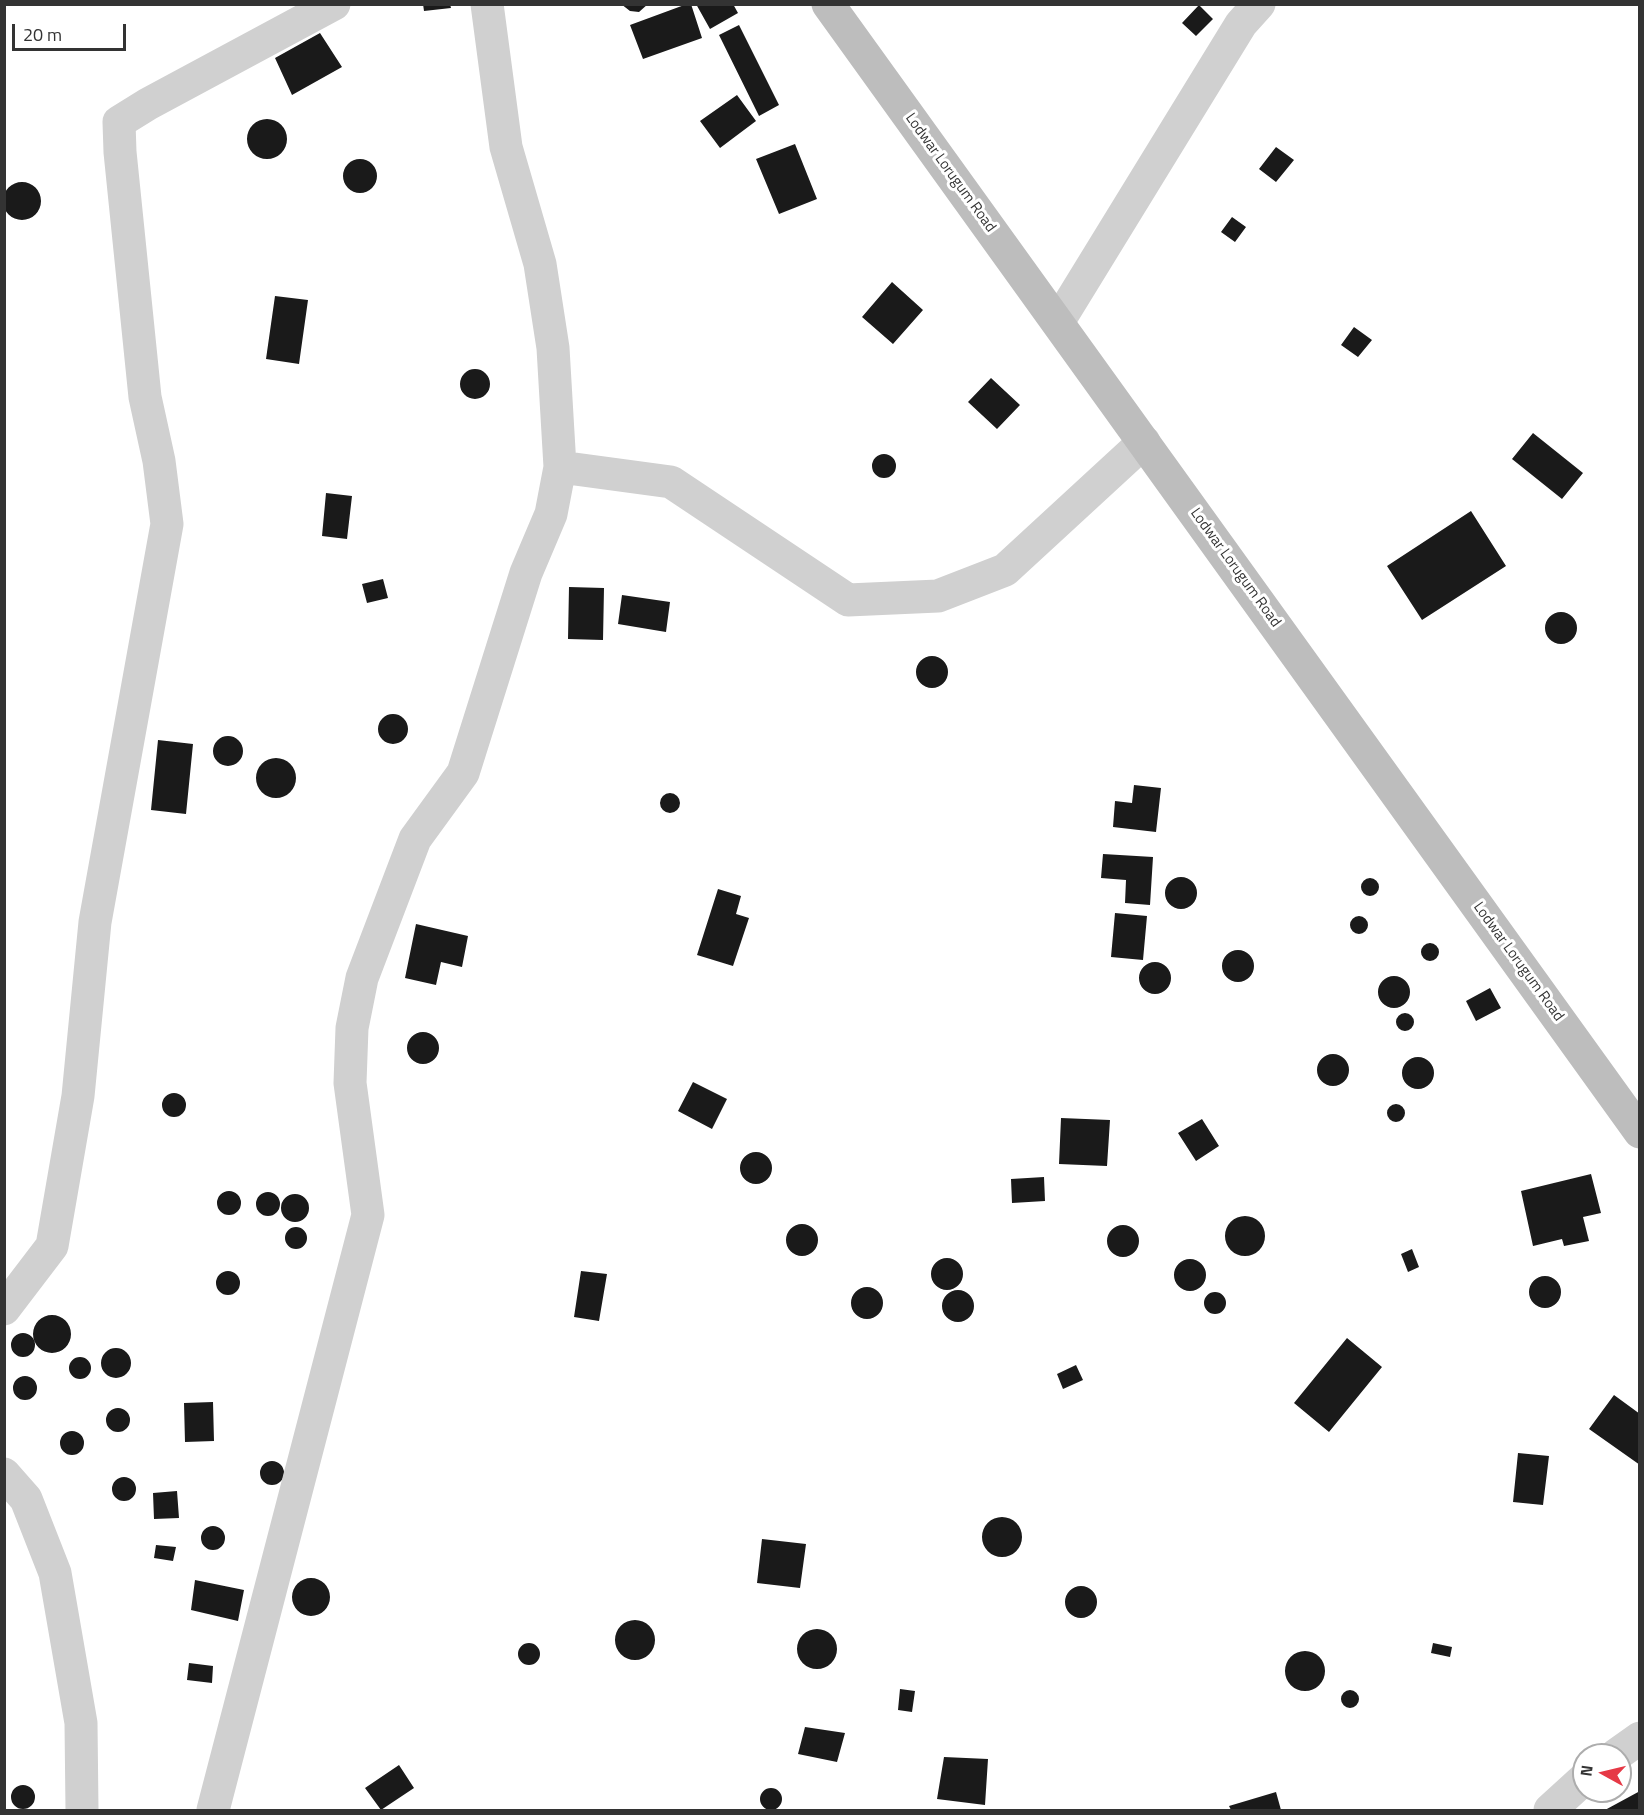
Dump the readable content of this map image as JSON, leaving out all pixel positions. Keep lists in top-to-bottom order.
{
  "streets": {
    "main road": ["Lodwar Lorugum Road"]
  },
  "scale_bar": "20 m",
  "north": "left"
}
